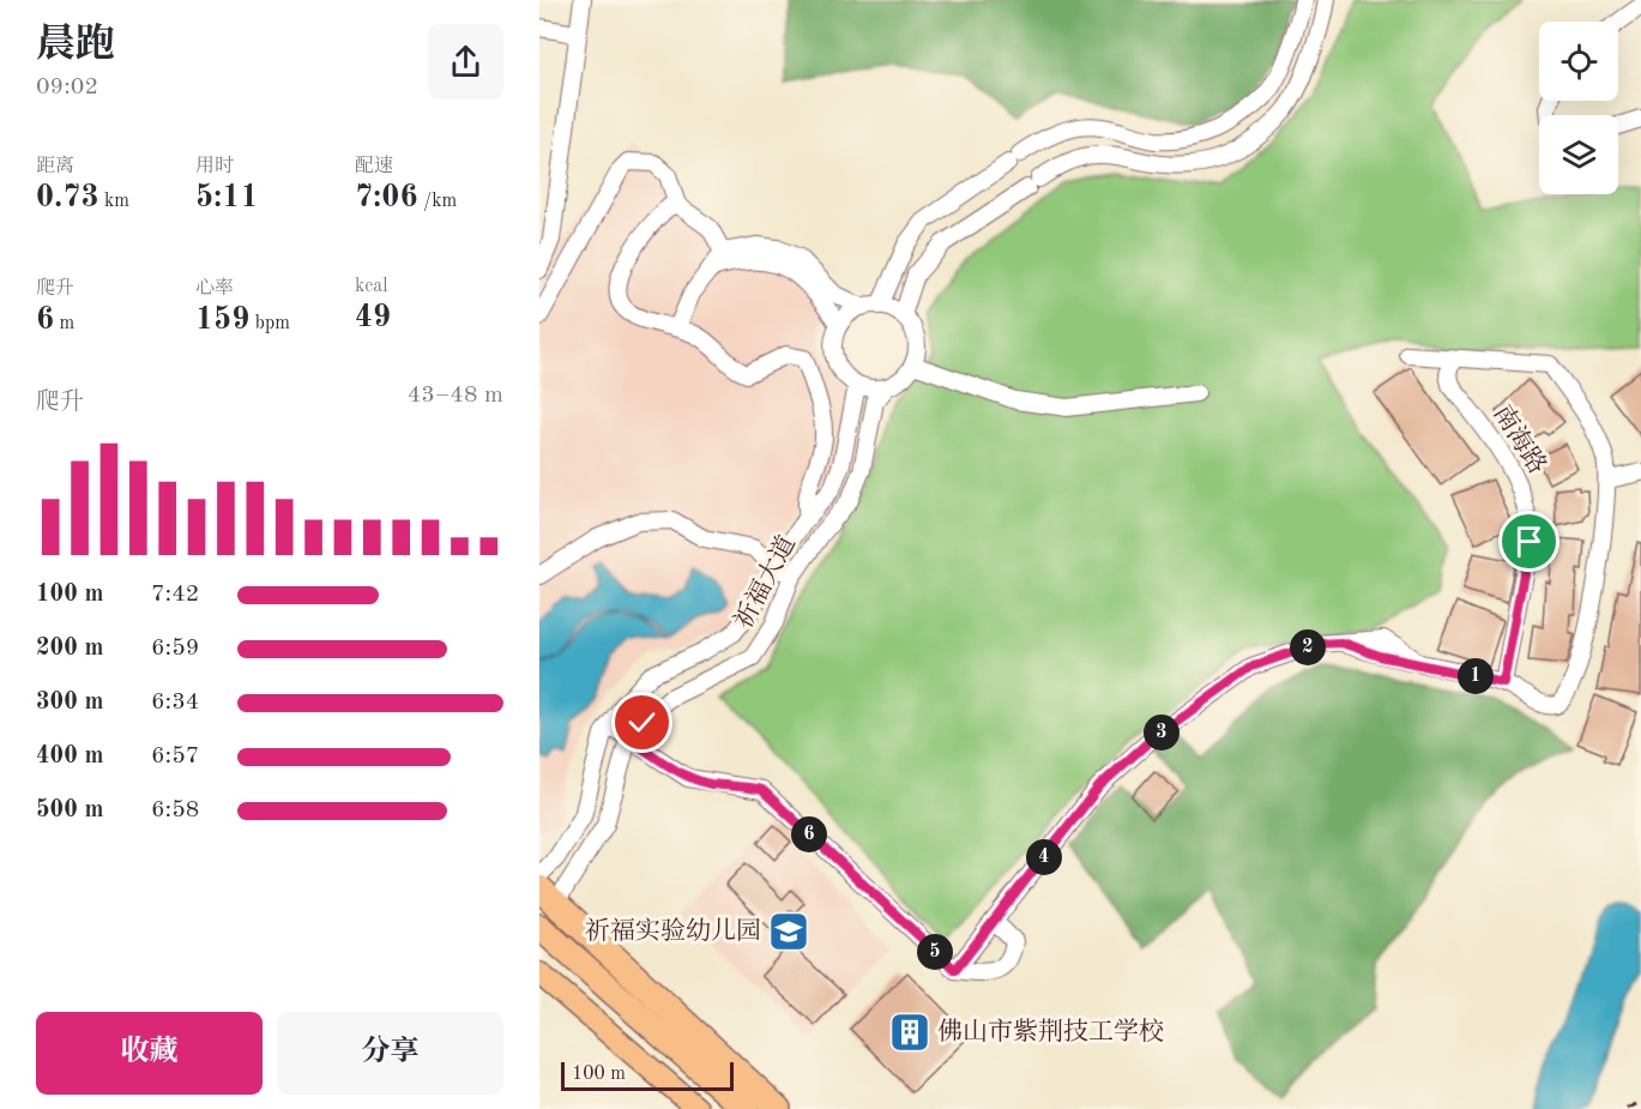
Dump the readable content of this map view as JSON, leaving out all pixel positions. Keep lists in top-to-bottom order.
{
  "streets": {
    "street": ["南海路", "祈福大道"]
  },
  "places": {
    "school or university": ["祈福实验幼儿园"],
    "building": ["佛山市紫荆技工学校"]
  },
  "scale_bar": "100 m",
  "page": {
    "heading": ["晨跑", "09:02"],
    "stats": [
      ["距离", "0.73 km"],
      ["用时", "5:11"],
      ["配速", "7:06 /km"],
      ["爬升", "6 m"],
      ["心率", "159 bpm"],
      ["kcal", "49"]
    ],
    "chart": ["爬升", "43–48 m"],
    "list": [
      {
        "name": "100 m",
        "note": "7:42"
      },
      {
        "name": "200 m",
        "note": "6:59"
      },
      {
        "name": "300 m",
        "note": "6:34"
      },
      {
        "name": "400 m",
        "note": "6:57"
      },
      {
        "name": "500 m",
        "note": "6:58"
      }
    ],
    "pins": [
      "2",
      "1",
      "3",
      "6",
      "4",
      "5"
    ],
    "buttons": ["收藏", "分享"],
    "scale": "100 m"
  }
}
